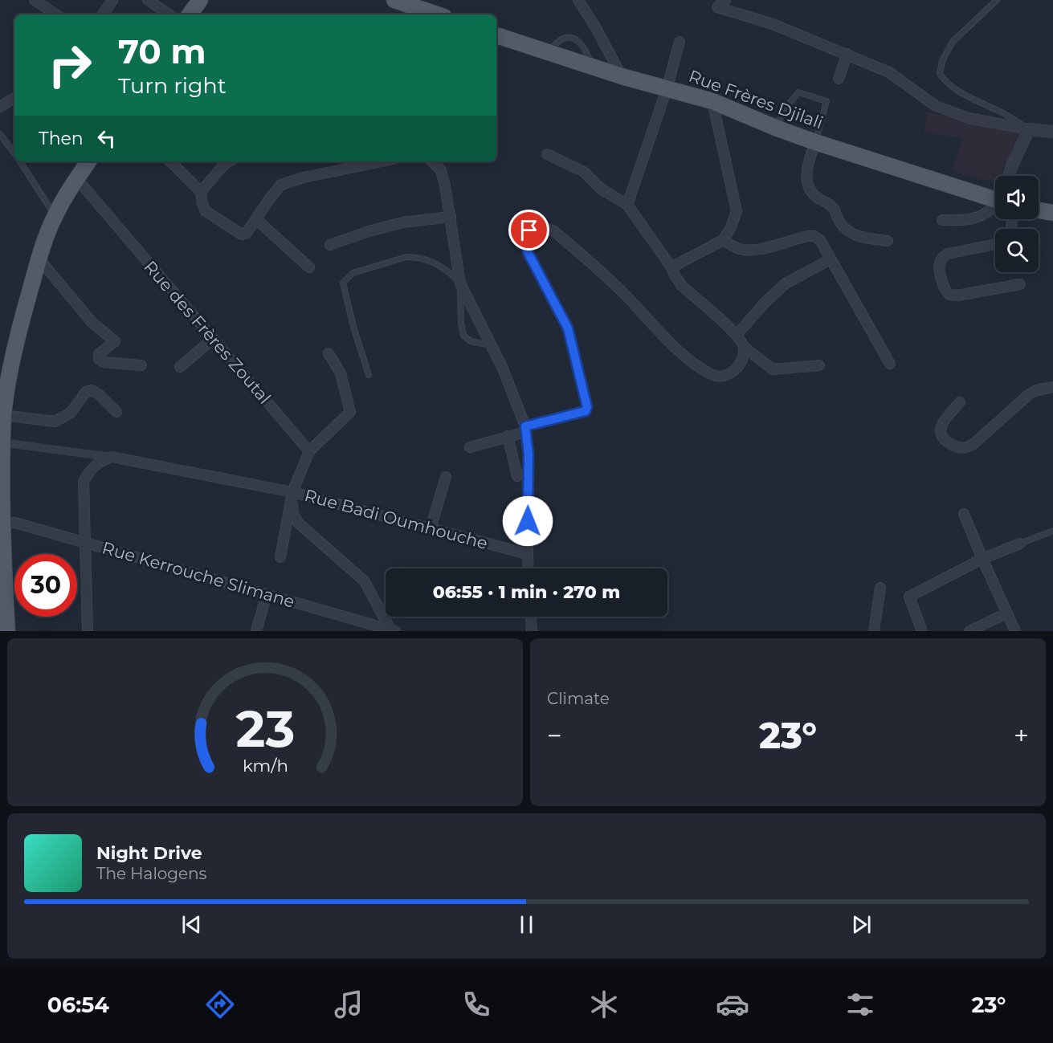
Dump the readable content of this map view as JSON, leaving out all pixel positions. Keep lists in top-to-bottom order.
{
  "streets": {
    "main road": ["Rue Frères Djilali"],
    "street": ["Rue des Frères Zoutal", "Rue Badi Oumhouche", "Rue Kerrouche Slimane"]
  },
  "page": {
    "turn": ["70 m", "Turn right"],
    "then": "Then",
    "limit": "30",
    "trip": "06:55 · 1 min · 270 m",
    "tile": "Climate",
    "heat": ["−", "23°", "+"],
    "song": ["Night Drive", "The Halogens"],
    "tabs": ["06:54", "23°"],
    "gauge": ["23", "km/h"]
  }
}
